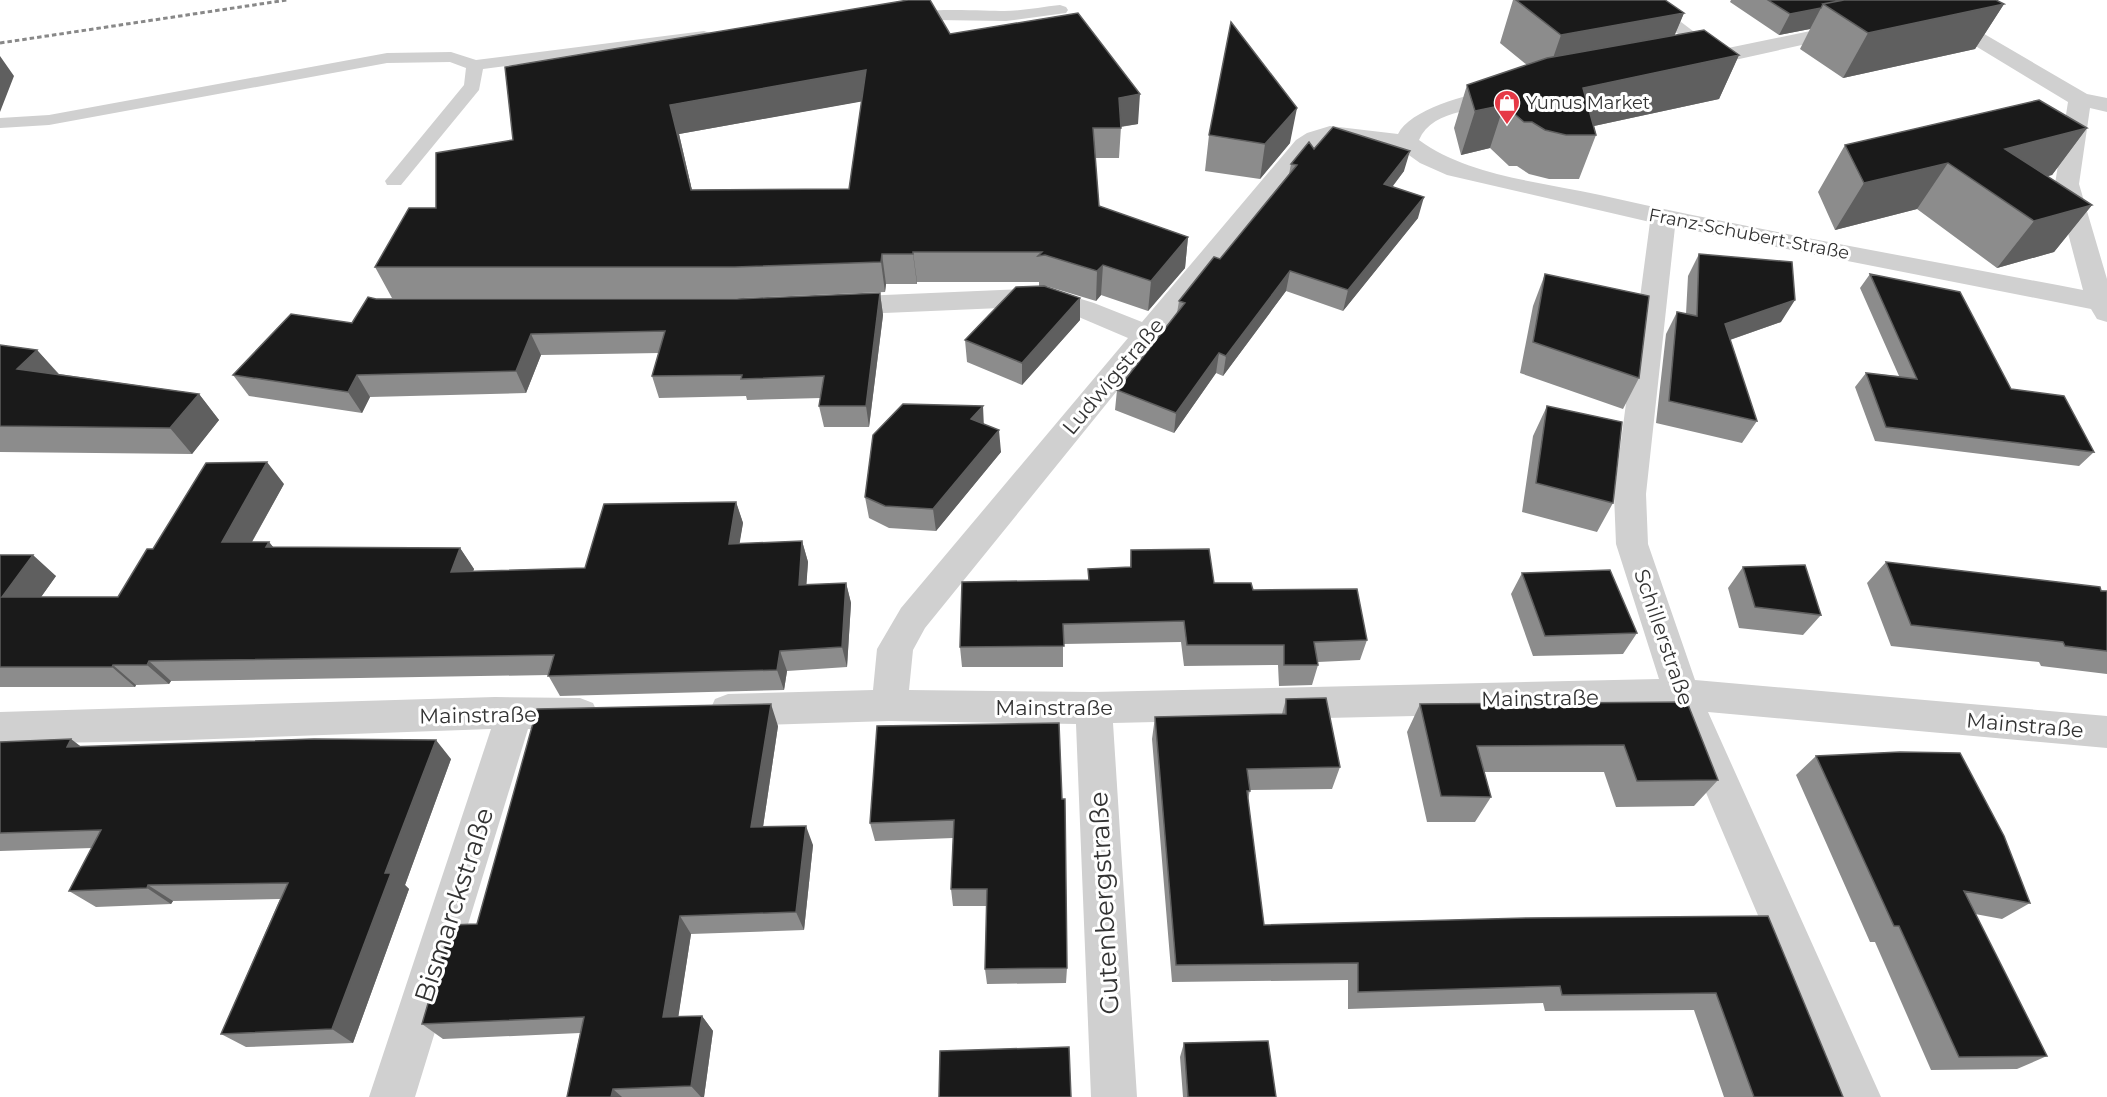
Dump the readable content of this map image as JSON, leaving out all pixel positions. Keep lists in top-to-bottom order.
{
  "streets": {
    "street": [
      "Franz-Schubert-Straße",
      "Ludwigstraße",
      "Schillerstraße",
      "Mainstraße",
      "Gutenbergstraße",
      "Bismarckstraße"
    ]
  },
  "crossings": [
    ["Franz-Schubert-Straße", "Ludwigstraße"],
    ["Franz-Schubert-Straße", "Schillerstraße"],
    ["Ludwigstraße", "Mainstraße"],
    ["Schillerstraße", "Mainstraße"],
    ["Mainstraße", "Gutenbergstraße"],
    ["Mainstraße", "Bismarckstraße"]
  ],
  "places": {
    "shop": ["Yunus Market"]
  }
}
